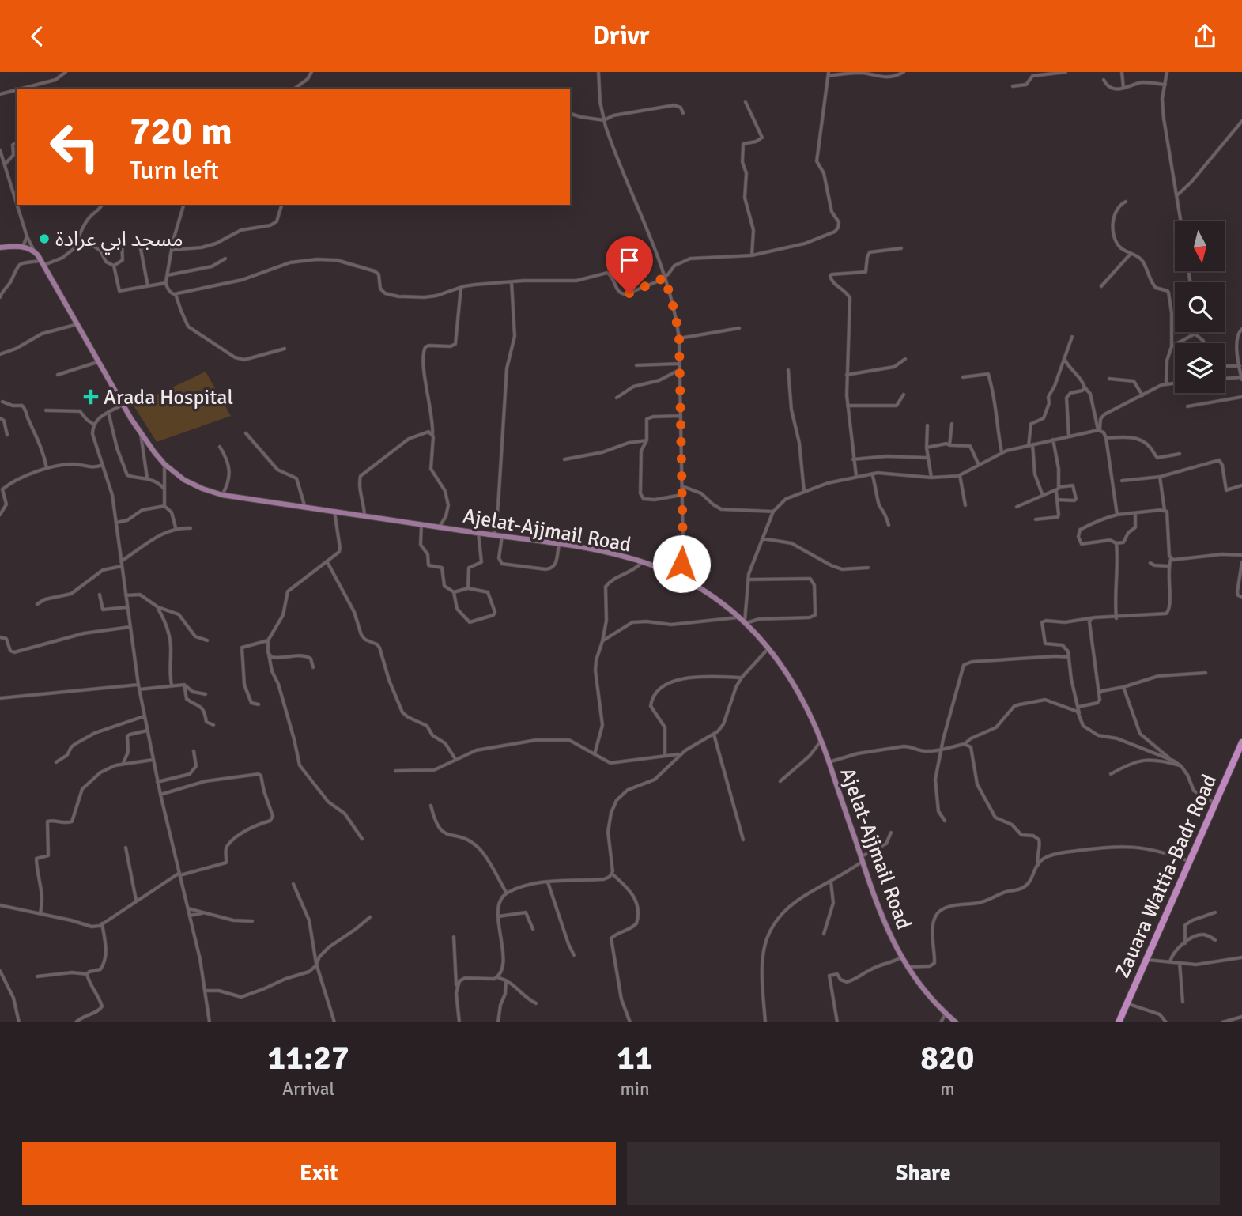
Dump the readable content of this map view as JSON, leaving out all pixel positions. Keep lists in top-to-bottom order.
{
  "streets": {
    "highway": ["Zauara Wattia-Badr Road"],
    "main road": ["Ajelat-Ajjmail Road"]
  },
  "places": {
    "other": ["مسجد ابي عرادة"],
    "health": ["Arada Hospital"]
  },
  "north": "bottom",
  "page": {
    "header": "Drivr",
    "turn": ["720 m", "Turn left"],
    "eta": [
      "11:27",
      "Arrival",
      "11",
      "min",
      "820",
      "m"
    ],
    "buttons": ["Exit", "Share"]
  }
}
